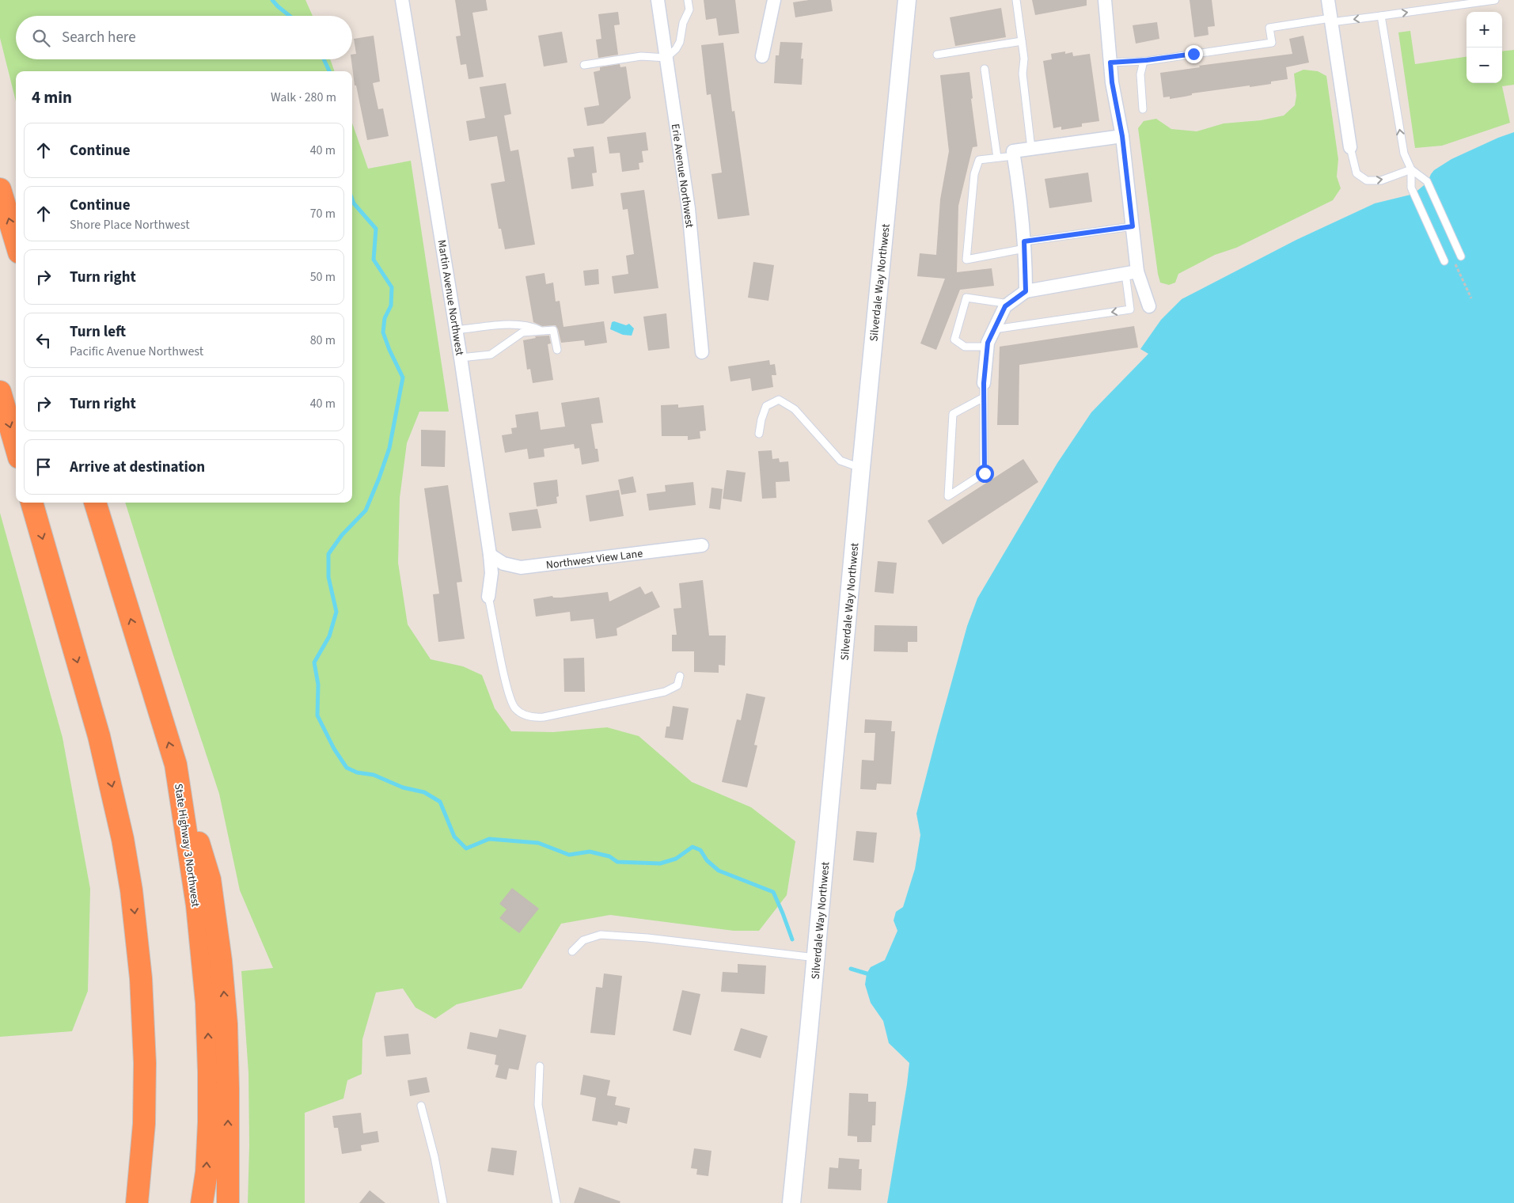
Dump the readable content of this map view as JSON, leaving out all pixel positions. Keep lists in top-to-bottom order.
{
  "streets": {
    "highway": ["State Highway 3 Northwest"],
    "main road": ["Silverdale Way Northwest"],
    "street": ["Erie Avenue Northwest", "Martin Avenue Northwest", "Northwest View Lane"]
  },
  "crossings": [
    ["Martin Avenue Northwest", "Northwest View Lane"]
  ],
  "page": {
    "map_buttons": ["+", "−"],
    "search": "Search here",
    "heading": ["4 min", "Walk · 280 m"],
    "list": [
      ["Continue", "40 m"],
      ["Continue", "Shore Place Northwest", "70 m"],
      ["Turn right", "50 m"],
      ["Turn left", "Pacific Avenue Northwest", "80 m"],
      ["Turn right", "40 m"],
      "Arrive at destination"
    ]
  }
}
